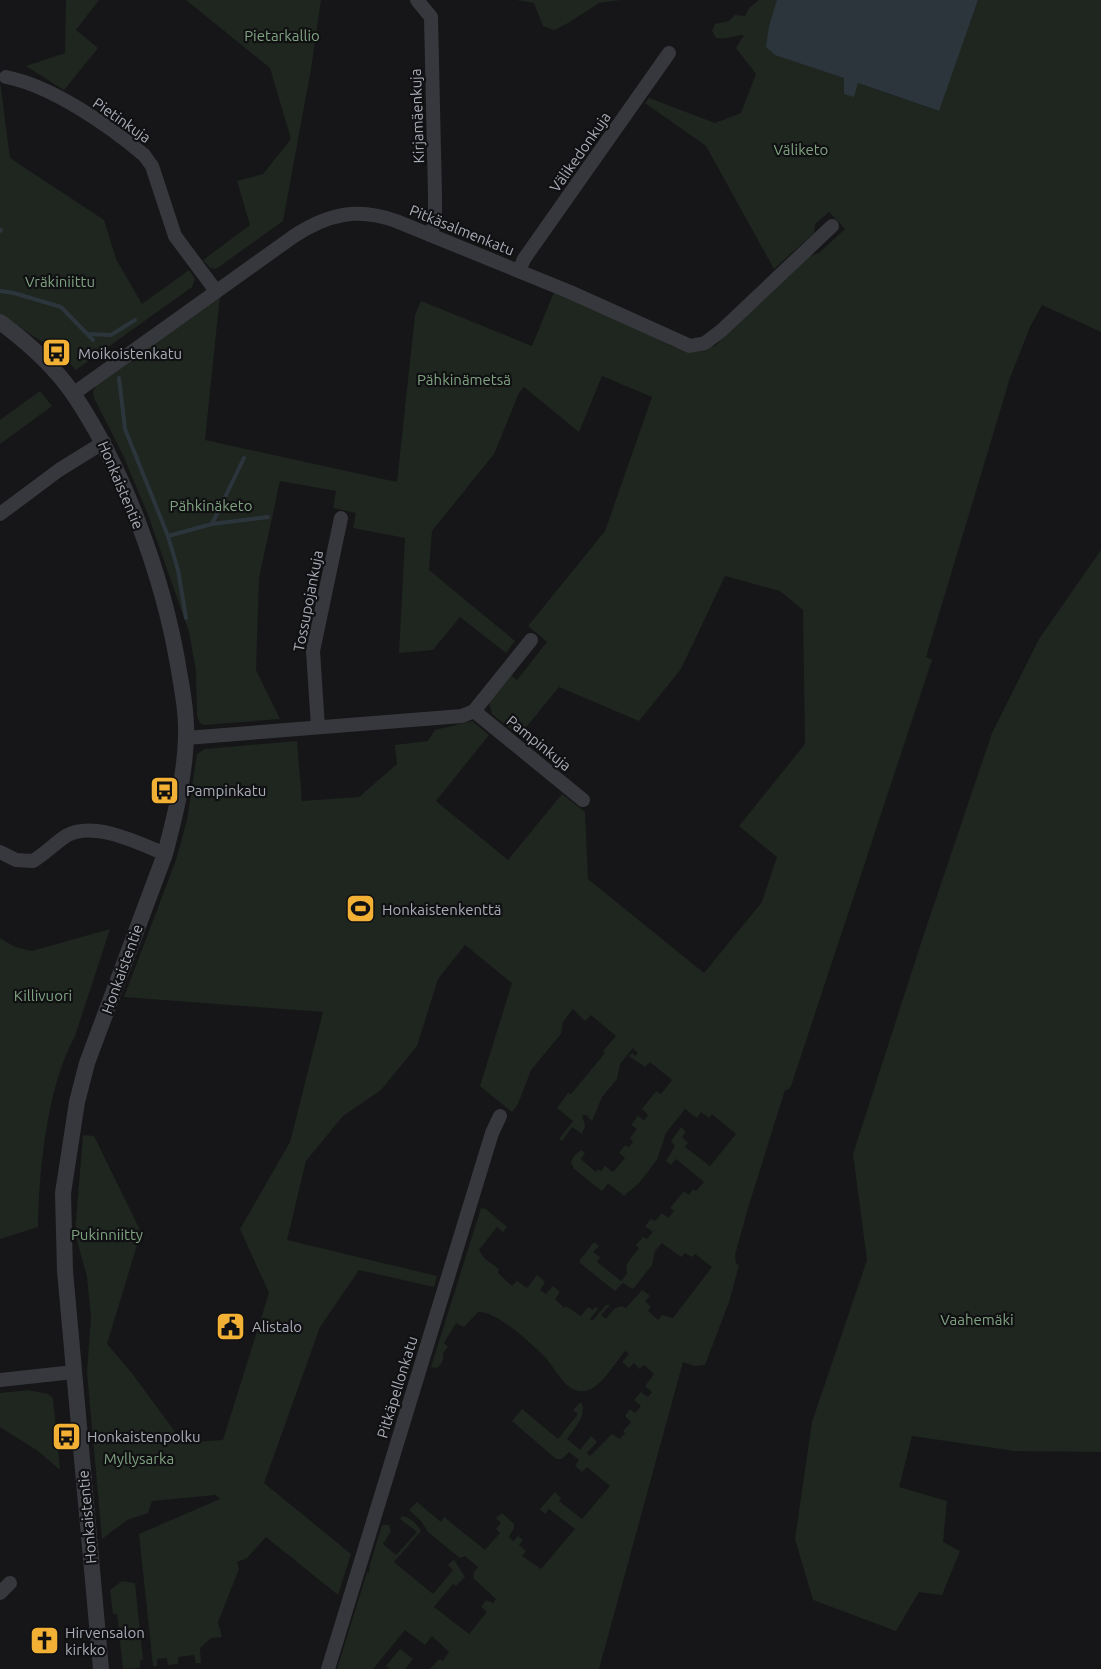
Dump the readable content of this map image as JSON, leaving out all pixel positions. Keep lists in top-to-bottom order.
{
  "streets": {
    "street": [
      "Kirjamäenkuja",
      "Pietinkuja",
      "Välikedonkuja",
      "Pitkäsalmenkatu",
      "Honkaistentie",
      "Tossupojankuja",
      "Pampinkuja",
      "Pitkäpellonkatu"
    ]
  },
  "crossings": [
    ["Kirjamäenkuja", "Pitkäsalmenkatu"],
    ["Pietinkuja", "Pitkäsalmenkatu"],
    ["Välikedonkuja", "Pitkäsalmenkatu"],
    ["Pitkäsalmenkatu", "Honkaistentie"]
  ],
  "parks": [
    "Pietarkallio",
    "Väliketo",
    "Vräkiniittu",
    "Pähkinämetsä",
    "Pähkinäketo",
    "Killivuori",
    "Pukinniitty",
    "Vaahemäki",
    "Myllysarka"
  ],
  "places": {
    "bus stop": ["Moikoistenkatu", "Pampinkatu", "Honkaistenpolku"],
    "sports": ["Honkaistenkenttä"],
    "public building": ["Alistalo"],
    "church": ["Hirvensalon kirkko"]
  }
}
